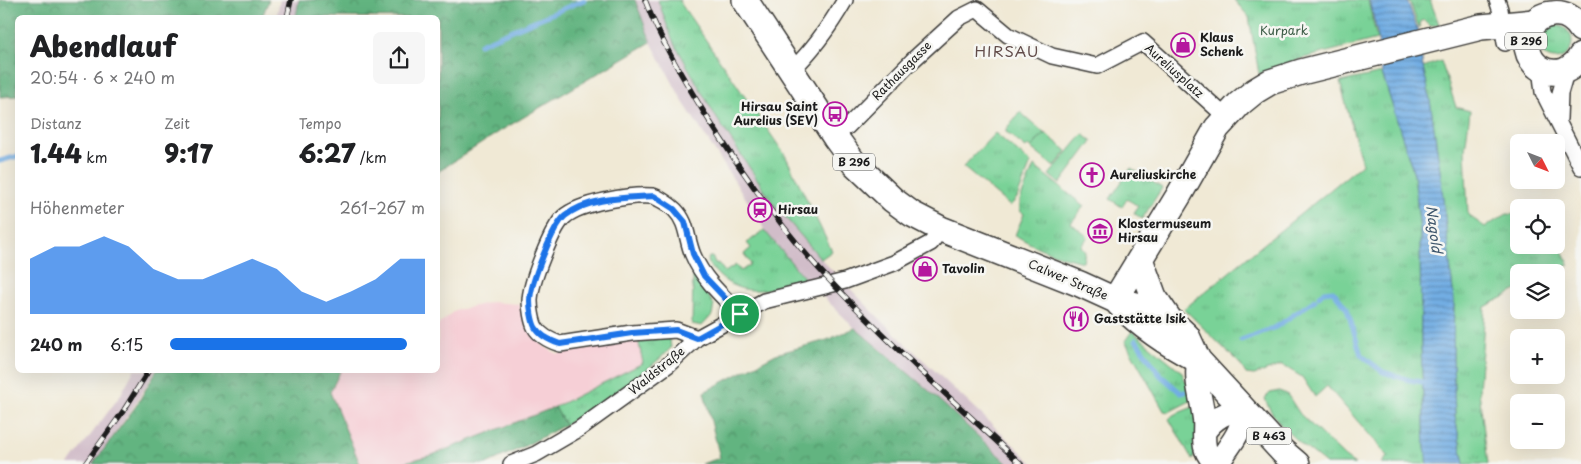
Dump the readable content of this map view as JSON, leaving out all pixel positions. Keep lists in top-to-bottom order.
{
  "streets": {
    "main road": ["B 296", "Calwer Straße", "B 463"],
    "street": ["Rathausgasse", "Aureliusplatz", "Waldstraße"]
  },
  "crossings": [
    ["B 296", "Calwer Straße"],
    ["Rathausgasse", "Aureliusplatz"],
    ["Aureliusplatz", "Calwer Straße"],
    ["Calwer Straße", "Waldstraße"],
    ["Calwer Straße", "B 463"]
  ],
  "districts": ["HIRSAU"],
  "water": ["Nagold"],
  "parks": ["Kurpark"],
  "places": {
    "shop": ["Klaus Schenk", "Tavolin"],
    "bus stop": ["Hirsau Saint Aurelius (SEV)"],
    "church": ["Aureliuskirche"],
    "station": ["Hirsau"],
    "museum": ["Klostermuseum Hirsau"],
    "restaurant": ["Gaststätte Isik"]
  },
  "north": "bottom right",
  "page": {
    "heading": ["Abendlauf", "20:54 · 6 × 240 m"],
    "stats": [
      ["Distanz", "1.44 km"],
      ["Zeit", "9:17"],
      ["Tempo", "6:27 /km"]
    ],
    "map_buttons": ["+", "−"],
    "chart": ["Höhenmeter", "261–267 m"],
    "list": [
      {
        "name": "240 m",
        "note": "6:15"
      }
    ]
  }
}
